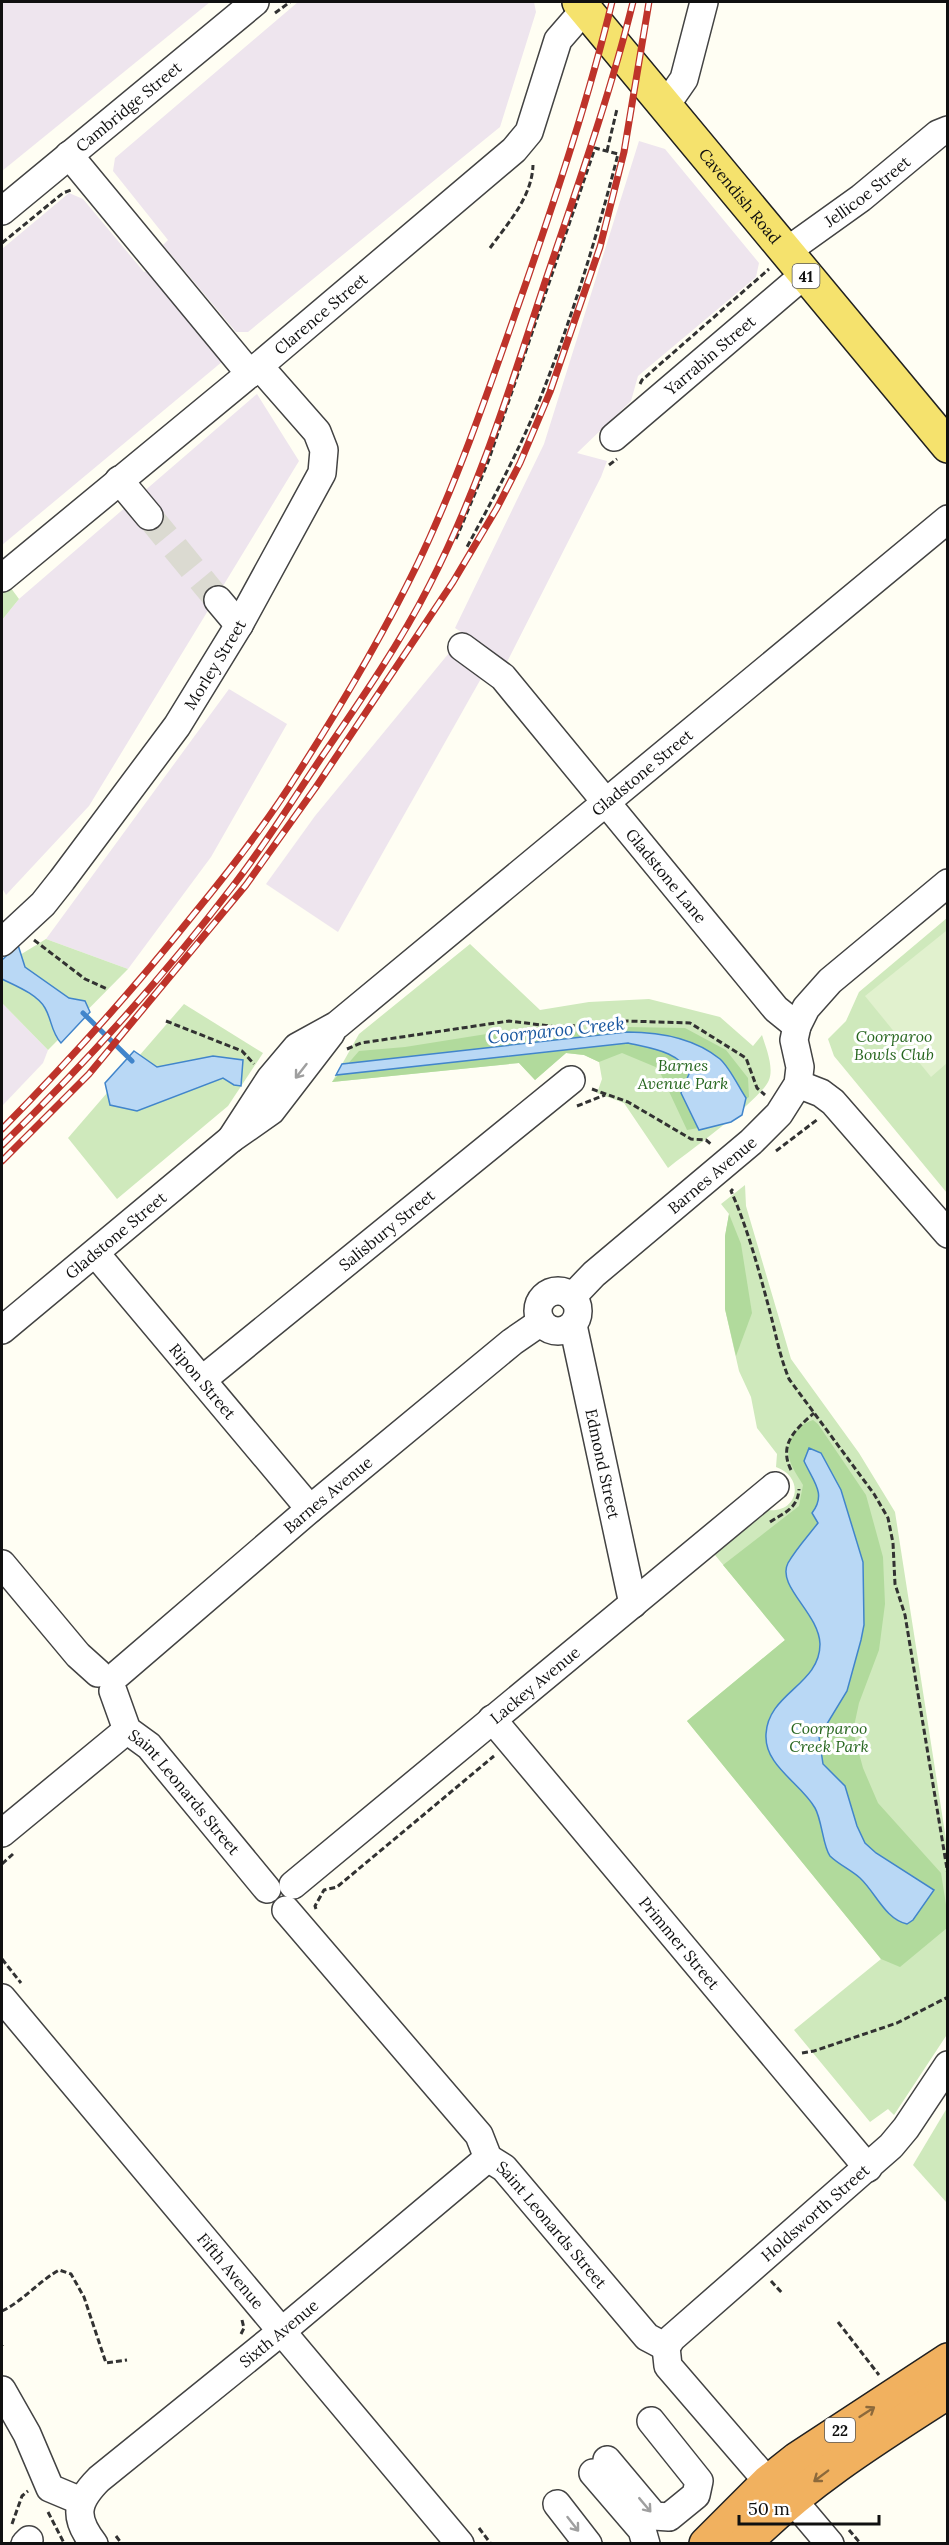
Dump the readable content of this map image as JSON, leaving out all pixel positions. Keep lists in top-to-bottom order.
{
  "streets": {
    "highway": ["22"],
    "main road": ["Cavendish Road", "41"],
    "street": [
      "Cambridge Street",
      "Jellicoe Street",
      "Clarence Street",
      "Yarrabin Street",
      "Morley Street",
      "Gladstone Street",
      "Gladstone Lane",
      "Barnes Avenue",
      "Salisbury Street",
      "Ripon Street",
      "Edmond Street",
      "Lackey Avenue",
      "Saint Leonards Street",
      "Primmer Street",
      "Holdsworth Street",
      "Fifth Avenue",
      "Sixth Avenue"
    ]
  },
  "crossings": [
    ["Cambridge Street", "Morley Street"],
    ["Jellicoe Street", "Cavendish Road"],
    ["Jellicoe Street", "Yarrabin Street"],
    ["Cavendish Road", "Clarence Street"],
    ["Cavendish Road", "Yarrabin Street"],
    ["Clarence Street", "Morley Street"],
    ["Gladstone Street", "Gladstone Lane"],
    ["Gladstone Street", "Ripon Street"],
    ["Barnes Avenue", "Ripon Street"],
    ["Barnes Avenue", "Edmond Street"],
    ["Barnes Avenue", "Saint Leonards Street"],
    ["Salisbury Street", "Ripon Street"],
    ["Edmond Street", "Lackey Avenue"],
    ["Lackey Avenue", "Saint Leonards Street"],
    ["Lackey Avenue", "Primmer Street"],
    ["Saint Leonards Street", "Holdsworth Street"],
    ["Saint Leonards Street", "Sixth Avenue"],
    ["Primmer Street", "Holdsworth Street"],
    ["Fifth Avenue", "Sixth Avenue"]
  ],
  "water": ["Coorparoo Creek"],
  "parks": ["Coorparoo Bowls Club", "Barnes Avenue Park", "Coorparoo Creek Park"],
  "scale_bar": "50 m"
}
